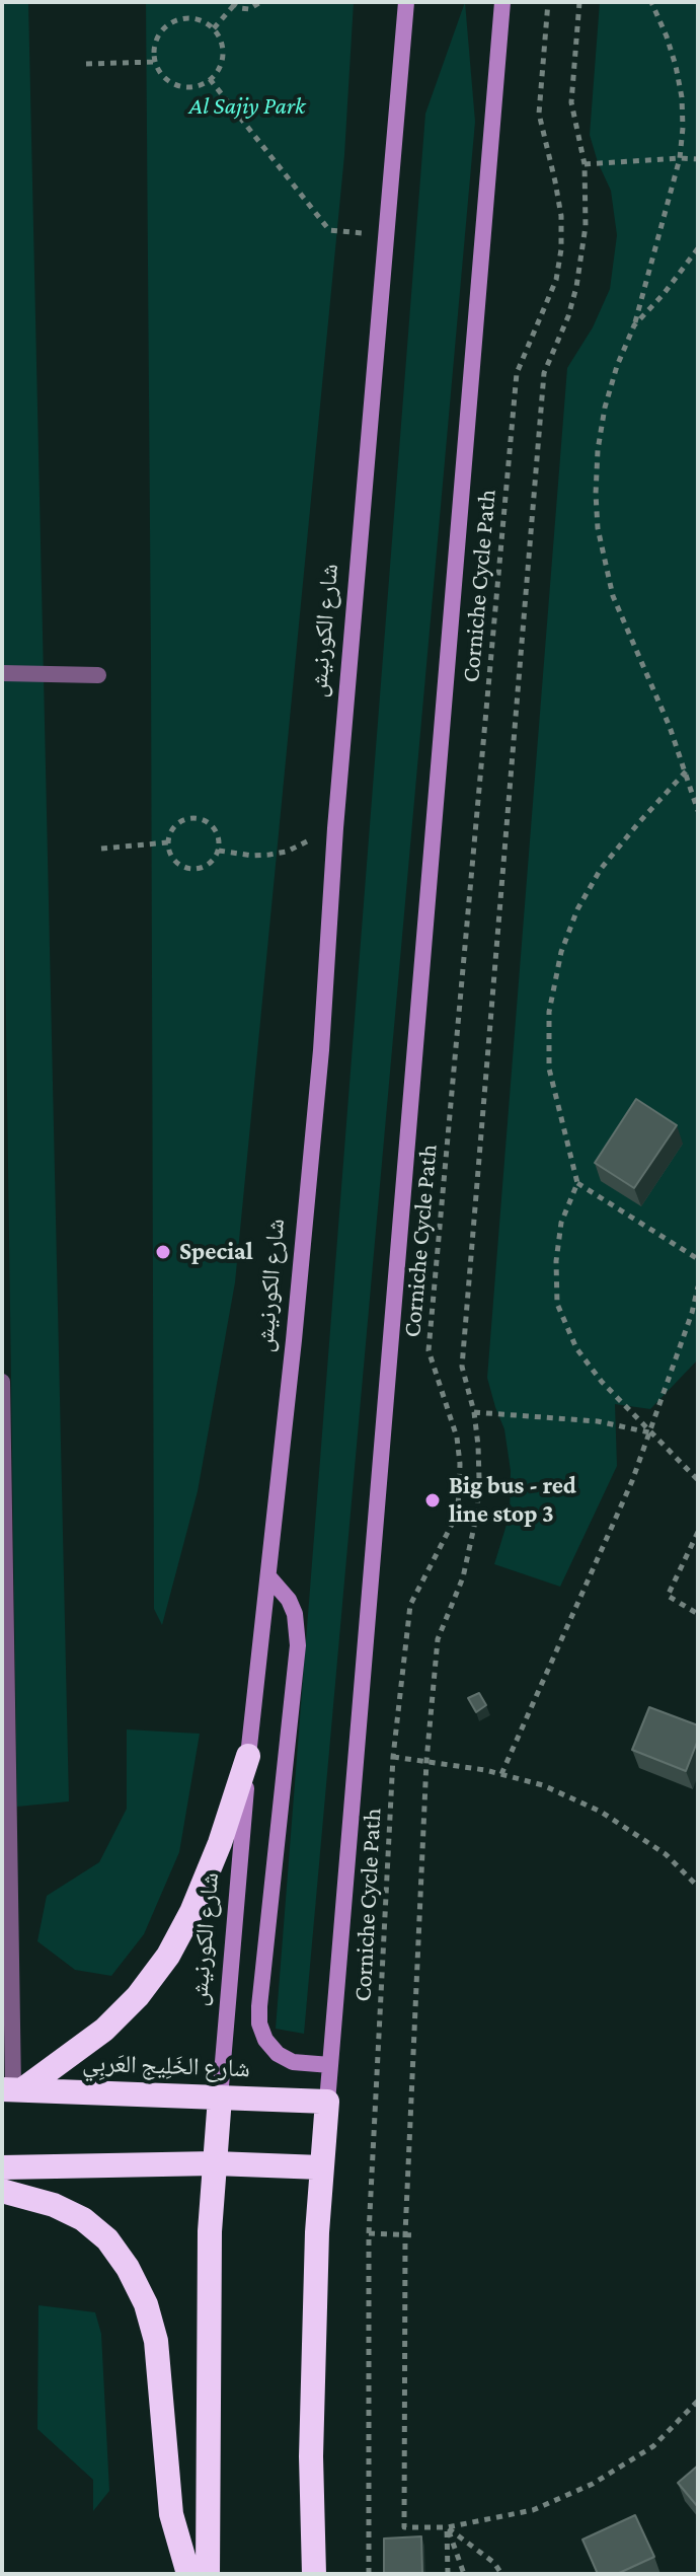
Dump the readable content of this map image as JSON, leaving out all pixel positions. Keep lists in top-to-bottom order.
{
  "streets": {
    "highway": ["شارع الكورنيش", "شارع الخَلِيج العَربِي"],
    "path": ["Corniche Cycle Path"]
  },
  "crossings": [
    ["شارع الكورنيش", "شارع الخَلِيج العَربِي"]
  ],
  "parks": ["Al Sajiy Park"],
  "places": ["Special", "Big bus - red line stop 3"]
}
